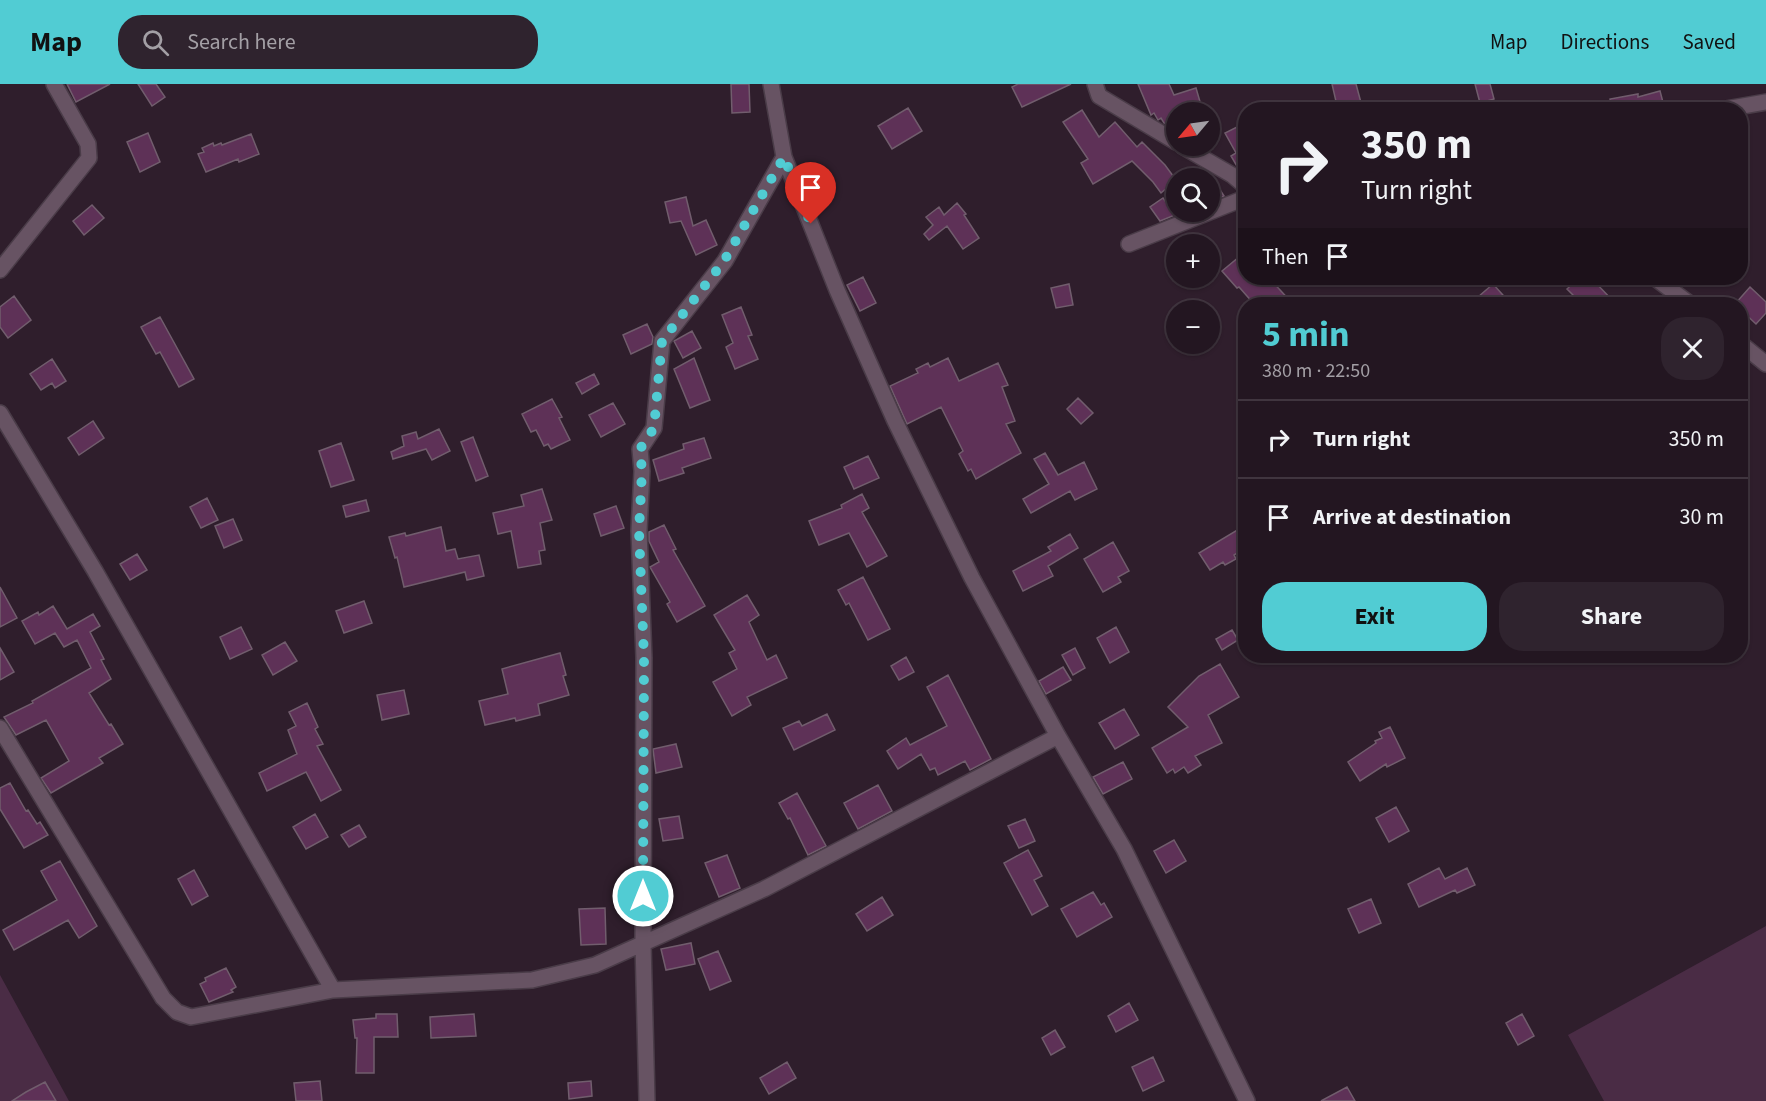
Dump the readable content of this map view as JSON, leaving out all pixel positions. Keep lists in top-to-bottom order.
{
  "north": "bottom left",
  "page": {
    "header": "Map",
    "search": "Search here",
    "nav": ["Map", "Directions", "Saved"],
    "map_buttons": ["+", "−"],
    "turn": ["350 m", "Turn right"],
    "then": "Then",
    "heading": ["5 min", "380 m · 22:50"],
    "list": [
      {
        "name": "Turn right",
        "value": "350 m"
      },
      {
        "name": "Arrive at destination",
        "value": "30 m"
      }
    ],
    "buttons": ["Exit", "Share"]
  }
}
